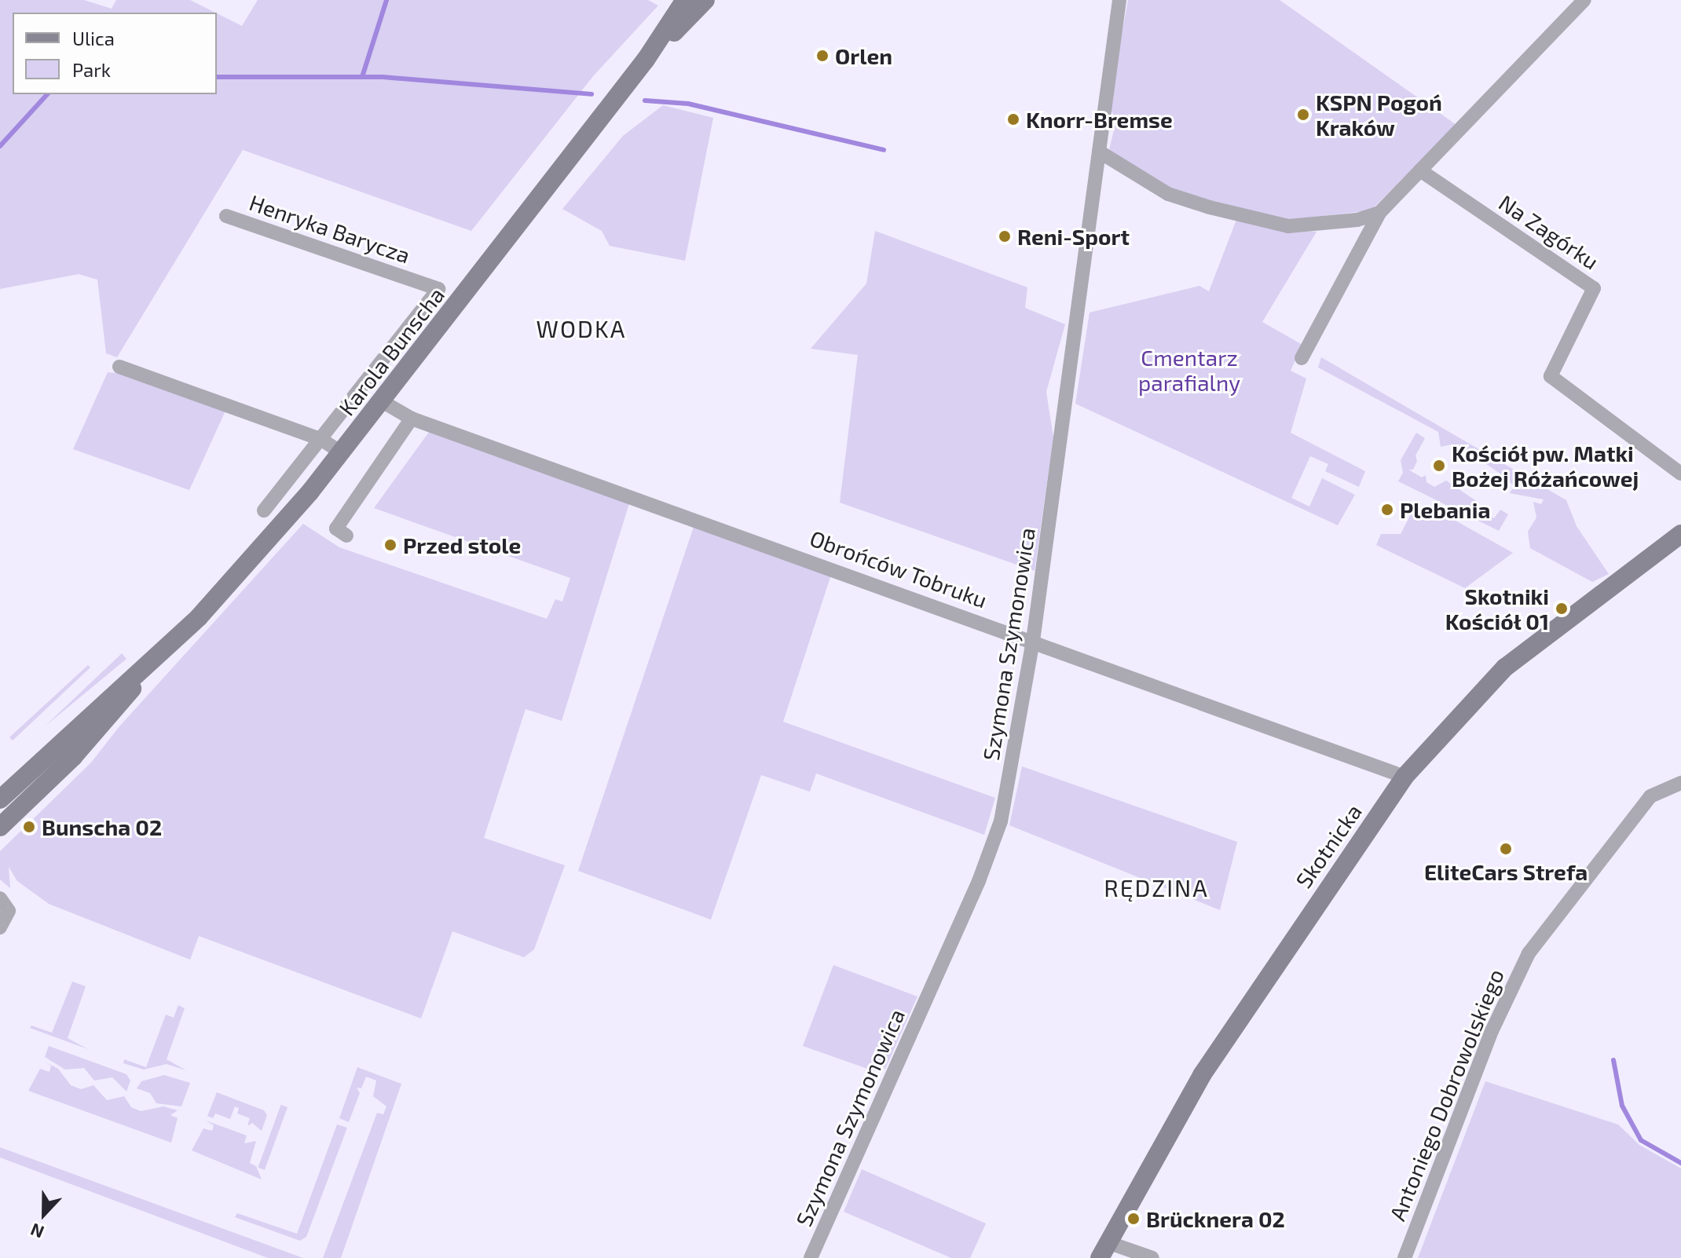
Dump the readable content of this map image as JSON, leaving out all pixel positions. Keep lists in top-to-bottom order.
{
  "streets": {
    "main road": ["Karola Bunscha", "Skotnicka"],
    "street": [
      "Henryka Barycza",
      "Na Zagórku",
      "Obrońców Tobruku",
      "Szymona Szymonowica",
      "Antoniego Dobrowolskiego"
    ]
  },
  "crossings": [
    ["Karola Bunscha", "Obrońców Tobruku"],
    ["Obrońców Tobruku", "Szymona Szymonowica"],
    ["Obrońców Tobruku", "Skotnicka"]
  ],
  "districts": ["WODKA", "RĘDZINA"],
  "parks": ["Cmentarz parafialny"],
  "places": [
    "Orlen",
    "KSPN Pogoń Kraków",
    "Knorr-Bremse",
    "Reni-Sport",
    "Kościół pw. Matki Bożej Różańcowej",
    "Plebania",
    "Przed stole",
    "Skotniki Kościół 01",
    "Bunscha 02",
    "EliteCars Strefa",
    "Brücknera 02"
  ],
  "legend": ["Ulica", "Park"],
  "north": "bottom"
}
